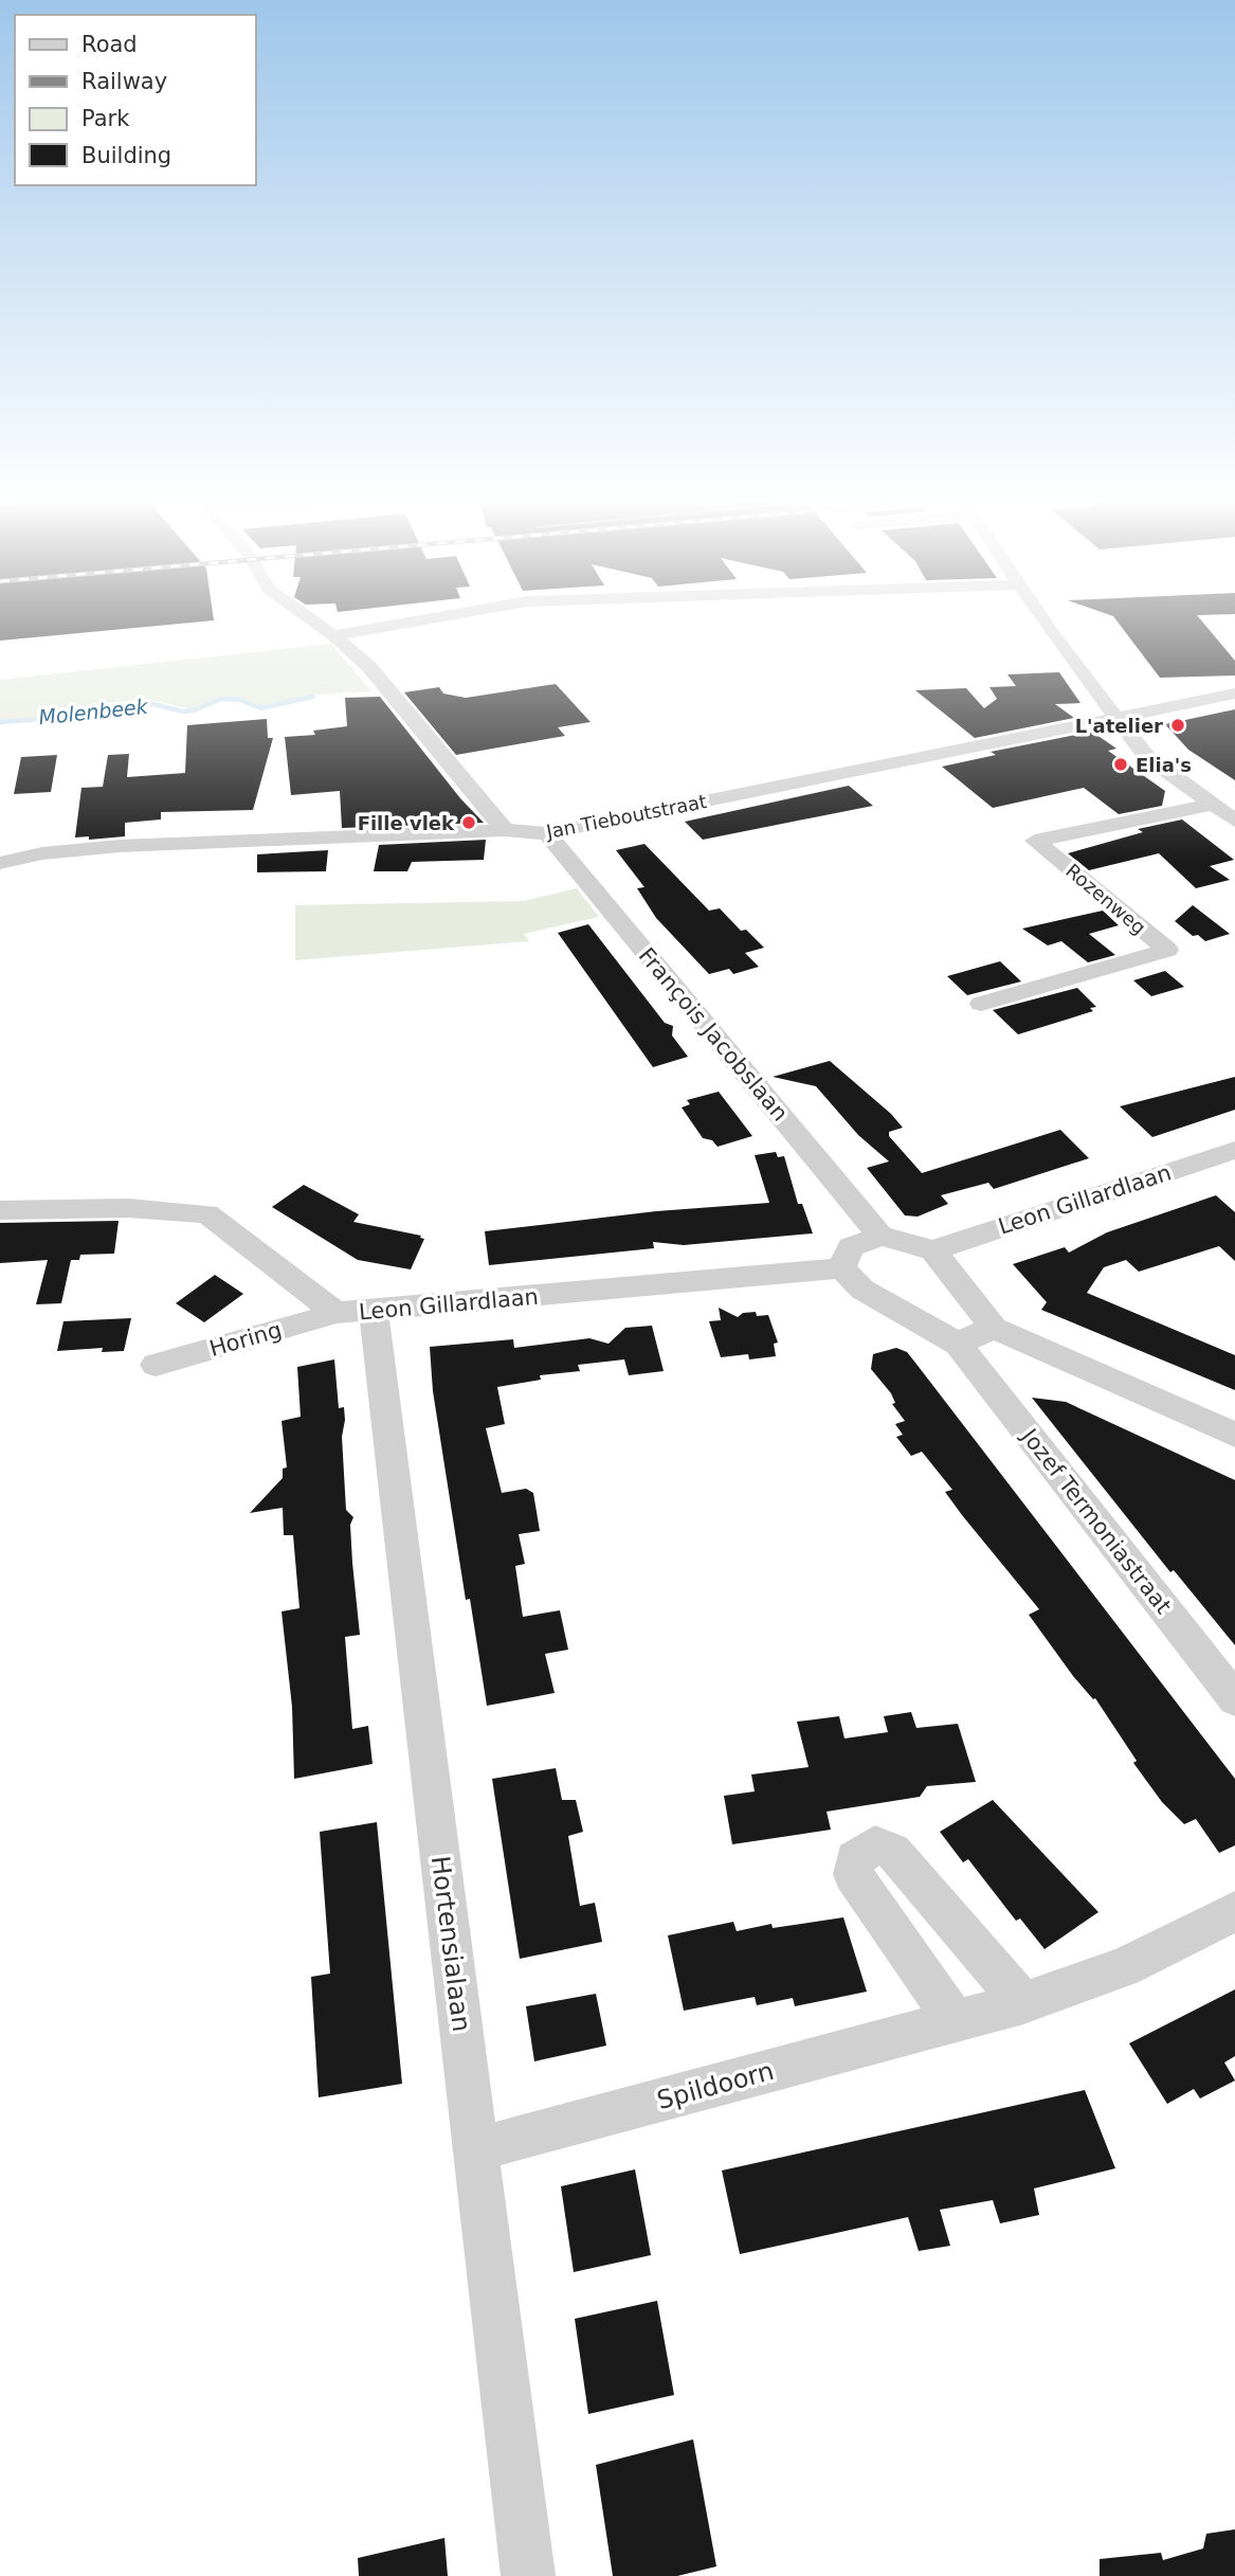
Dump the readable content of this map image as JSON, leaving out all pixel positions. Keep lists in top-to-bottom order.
{
  "streets": {
    "street": [
      "Jan Tieboutstraat",
      "Rozenweg",
      "François Jacobslaan",
      "Leon Gillardlaan",
      "Horing",
      "Jozef Termoniastraat",
      "Hortensialaan",
      "Spildoorn"
    ]
  },
  "crossings": [
    ["Jan Tieboutstraat", "François Jacobslaan"],
    ["Leon Gillardlaan", "Horing"],
    ["Leon Gillardlaan", "Hortensialaan"],
    ["Horing", "Hortensialaan"],
    ["Hortensialaan", "Spildoorn"]
  ],
  "water": ["Molenbeek"],
  "places": ["L'atelier", "Elia's", "Fille vlek"],
  "legend": [
    "Road",
    "Railway",
    "Park",
    "Building"
  ]
}
